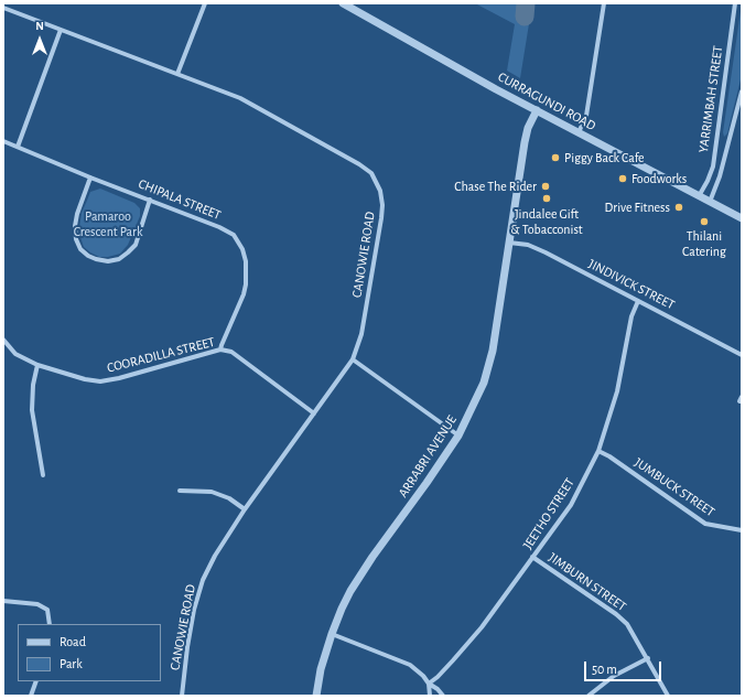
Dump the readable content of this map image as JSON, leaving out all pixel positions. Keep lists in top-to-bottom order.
{
  "streets": {
    "street": [
      "YARRIMBAH STREET",
      "CURRAGUNDI ROAD",
      "CHIPALA STREET",
      "CANOWIE ROAD",
      "JINDIVICK STREET",
      "COORADILLA STREET",
      "ARRABRI AVENUE",
      "JUMBUCK STREET",
      "JEETHO STREET",
      "JIMBURN STREET"
    ]
  },
  "crossings": [
    ["YARRIMBAH STREET", "CURRAGUNDI ROAD"],
    ["CURRAGUNDI ROAD", "ARRABRI AVENUE"],
    ["CHIPALA STREET", "COORADILLA STREET"],
    ["CANOWIE ROAD", "COORADILLA STREET"],
    ["JINDIVICK STREET", "ARRABRI AVENUE"],
    ["JINDIVICK STREET", "JEETHO STREET"],
    ["JUMBUCK STREET", "JEETHO STREET"],
    ["JEETHO STREET", "JIMBURN STREET"]
  ],
  "parks": ["Pamaroo Crescent Park"],
  "places": [
    "Piggy Back Cafe",
    "Foodworks",
    "Chase The Rider",
    "Jindalee Gift & Tobacconist",
    "Drive Fitness",
    "Thilani Catering"
  ],
  "legend": ["Road", "Park"],
  "scale_bar": "50 m",
  "north": "top"
}
